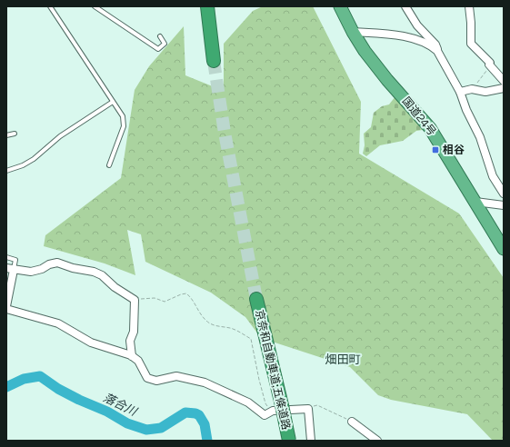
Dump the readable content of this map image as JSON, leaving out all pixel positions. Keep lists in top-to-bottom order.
{
  "streets": {
    "highway": ["国道24号", "京奈和自動車道;五條道路"]
  },
  "districts": ["畑田町"],
  "water": ["落合川"],
  "places": {
    "transit": ["相谷"]
  }
}
